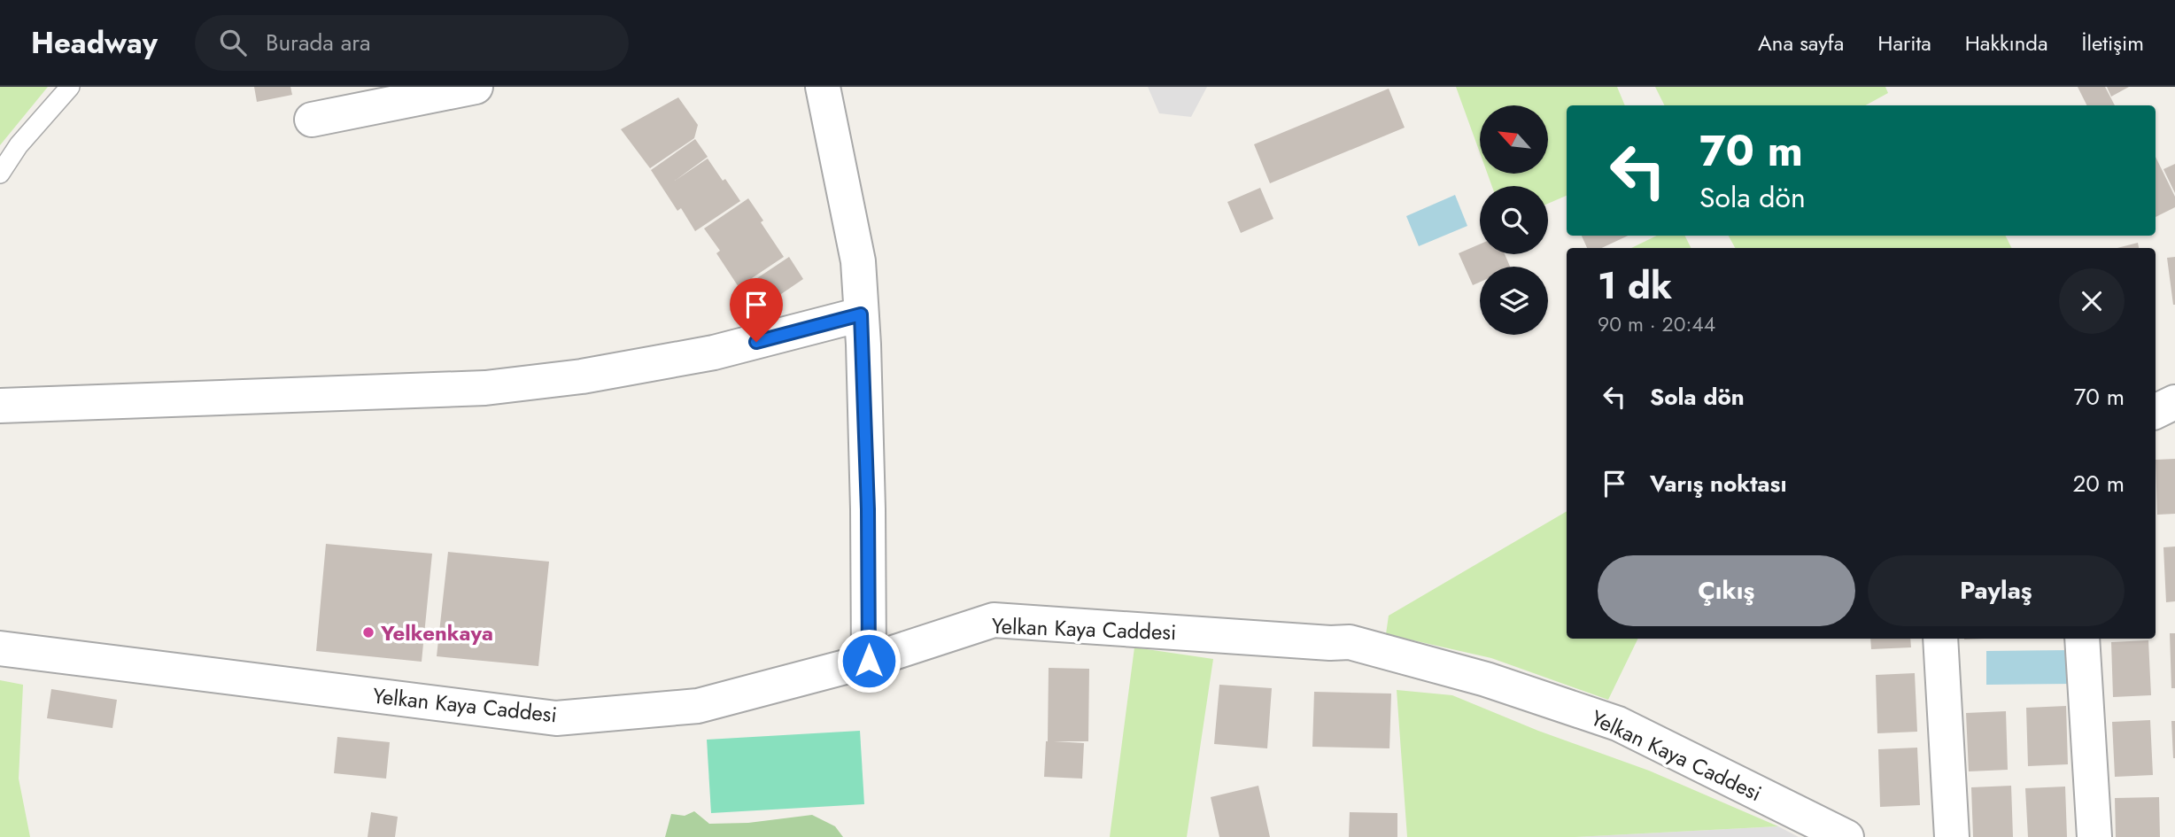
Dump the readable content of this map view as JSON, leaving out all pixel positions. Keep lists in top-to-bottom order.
{
  "streets": {
    "street": ["Yelkan Kaya Caddesi"]
  },
  "places": ["Yelkenkaya"],
  "north": "top left",
  "page": {
    "header": "Headway",
    "search": "Burada ara",
    "nav": [
      "Ana sayfa",
      "Harita",
      "Hakkında",
      "İletişim"
    ],
    "turn": ["70 m", "Sola dön"],
    "heading": ["1 dk", "90 m · 20:44"],
    "list": [
      {
        "name": "Sola dön",
        "value": "70 m"
      },
      {
        "name": "Varış noktası",
        "value": "20 m"
      }
    ],
    "buttons": ["Çıkış", "Paylaş"]
  }
}
